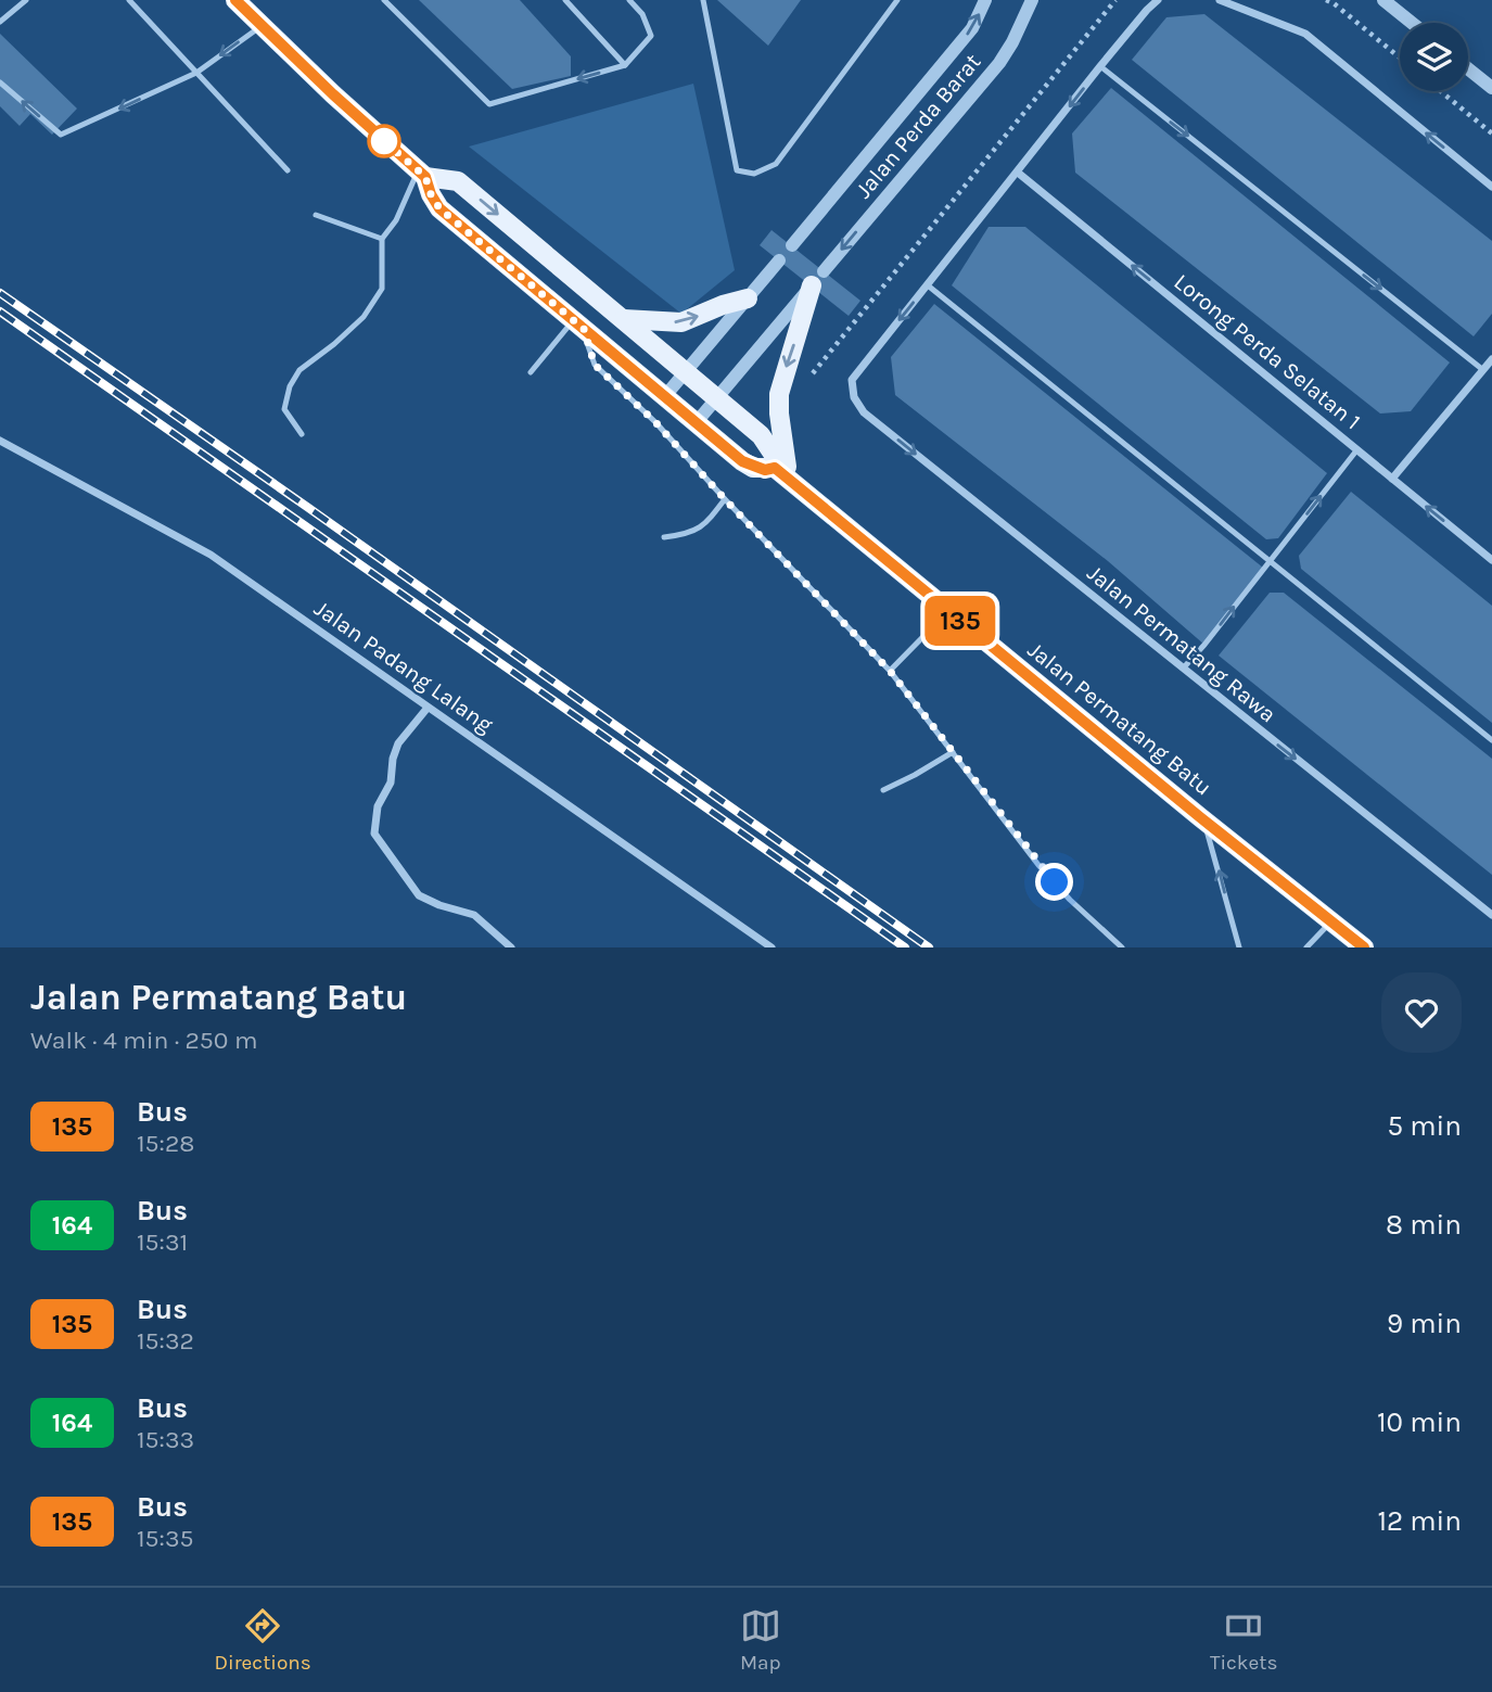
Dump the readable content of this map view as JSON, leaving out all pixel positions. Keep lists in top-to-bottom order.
{
  "streets": {
    "main road": ["Jalan Permatang Batu"],
    "street": [
      "Jalan Perda Barat",
      "Lorong Perda Selatan 1",
      "Jalan Permatang Rawa",
      "Jalan Padang Lalang"
    ]
  },
  "crossings": [
    ["Jalan Perda Barat", "Jalan Permatang Batu"]
  ],
  "one_way": ["Lorong Perda Selatan 1", "Jalan Permatang Rawa"],
  "lines": ["bus line 135"],
  "page": {
    "on_map": "135",
    "heading": ["Jalan Permatang Batu", "Walk · 4 min · 250 m"],
    "list": [
      {
        "mark": "135",
        "name": "Bus",
        "note": "15:28",
        "value": "5 min"
      },
      {
        "mark": "164",
        "name": "Bus",
        "note": "15:31",
        "value": "8 min"
      },
      {
        "mark": "135",
        "name": "Bus",
        "note": "15:32",
        "value": "9 min"
      },
      {
        "mark": "164",
        "name": "Bus",
        "note": "15:33",
        "value": "10 min"
      },
      {
        "mark": "135",
        "name": "Bus",
        "note": "15:35",
        "value": "12 min"
      }
    ],
    "tabs": ["Directions", "Map", "Tickets"]
  }
}
